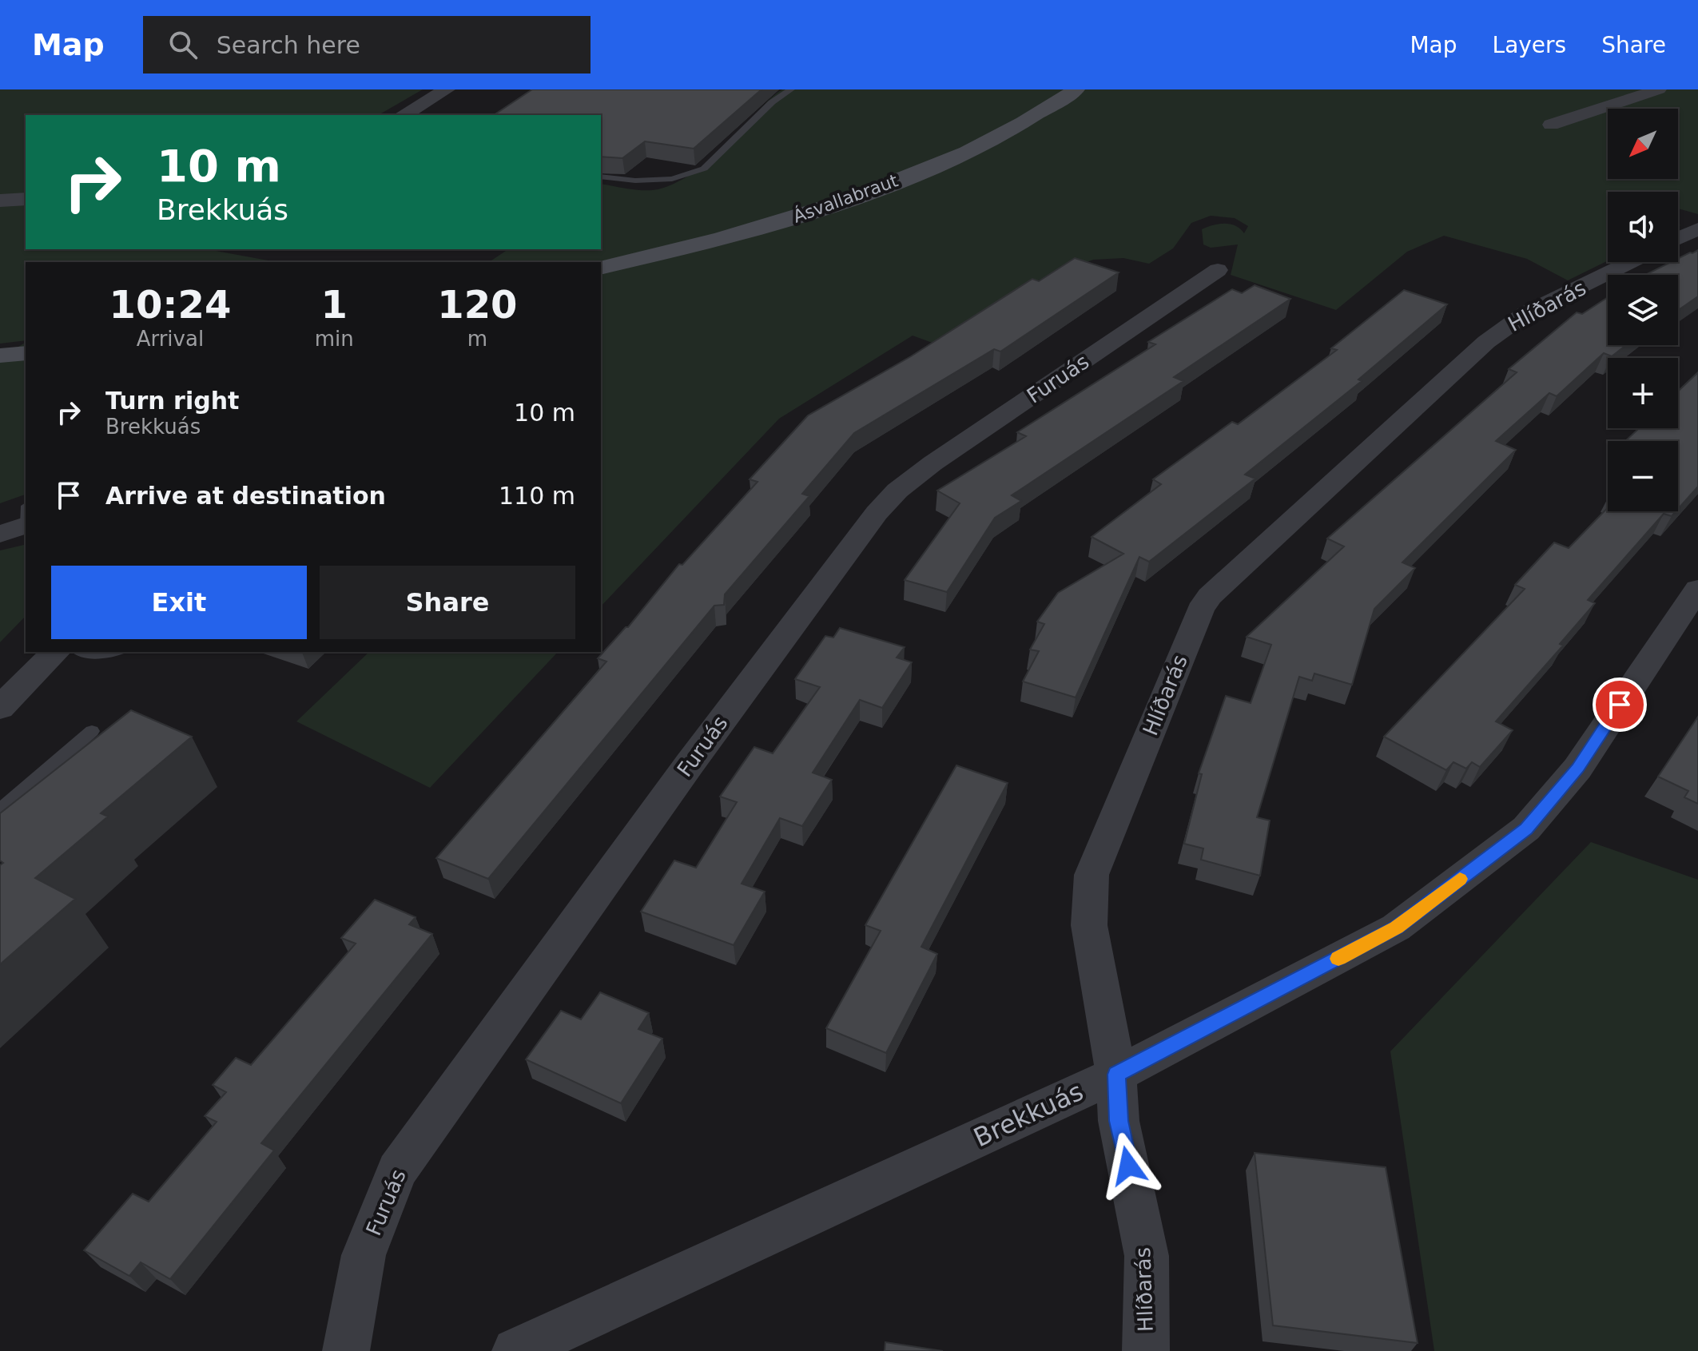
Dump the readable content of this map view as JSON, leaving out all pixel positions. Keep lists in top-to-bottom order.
{
  "streets": {
    "main road": ["Ásvallabraut"],
    "street": ["Hlíðarás", "Furuás", "Brekkuás"]
  },
  "crossings": [
    ["Hlíðarás", "Brekkuás"]
  ],
  "north": "bottom left",
  "page": {
    "header": "Map",
    "search": "Search here",
    "nav": ["Map", "Layers", "Share"],
    "map_buttons": ["+", "−"],
    "turn": ["10 m", "Brekkuás"],
    "eta": [
      "10:24",
      "Arrival",
      "1",
      "min",
      "120",
      "m"
    ],
    "list": [
      {
        "name": "Turn right",
        "note": "Brekkuás",
        "value": "10 m"
      },
      {
        "name": "Arrive at destination",
        "value": "110 m"
      }
    ],
    "buttons": ["Exit", "Share"]
  }
}
